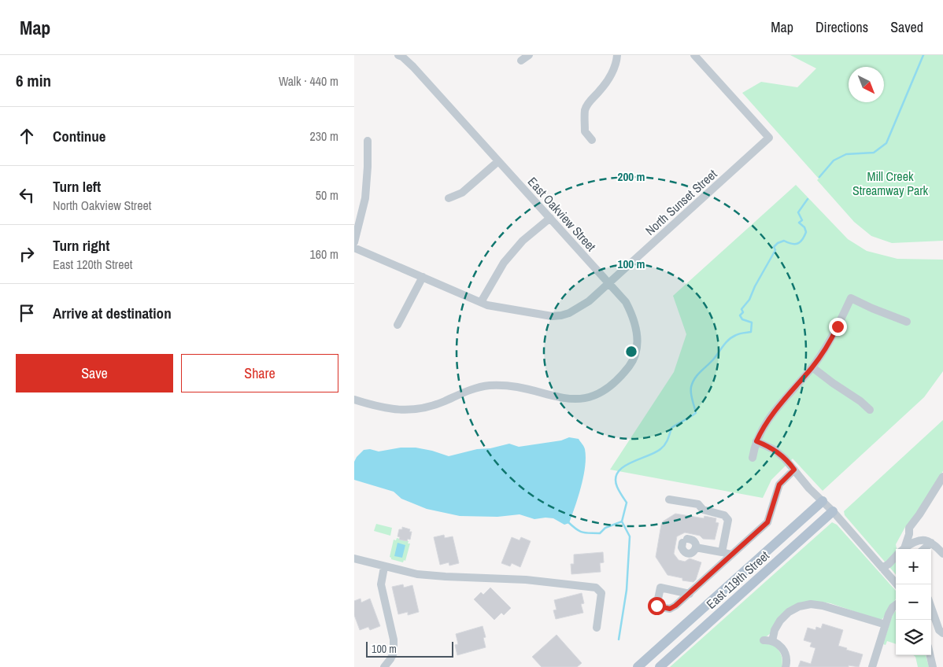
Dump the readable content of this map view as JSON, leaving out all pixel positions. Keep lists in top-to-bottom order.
{
  "streets": {
    "main road": ["East 119th Street"],
    "street": ["North Sunset Street", "East Oakview Street"]
  },
  "crossings": [
    ["North Sunset Street", "East Oakview Street"]
  ],
  "parks": ["Mill Creek Streamway Park"],
  "scale_bar": "100 m",
  "north": "bottom right",
  "page": {
    "header": "Map",
    "nav": ["Map", "Directions", "Saved"],
    "heading": ["6 min", "Walk · 440 m"],
    "list": [
      ["Continue", "230 m"],
      ["Turn left", "North Oakview Street", "50 m"],
      ["Turn right", "East 120th Street", "160 m"],
      "Arrive at destination"
    ],
    "buttons": ["Save", "Share"],
    "map_buttons": ["+", "−"],
    "scale": "100 m"
  },
  "rings": ["200 m", "100 m"]
}
